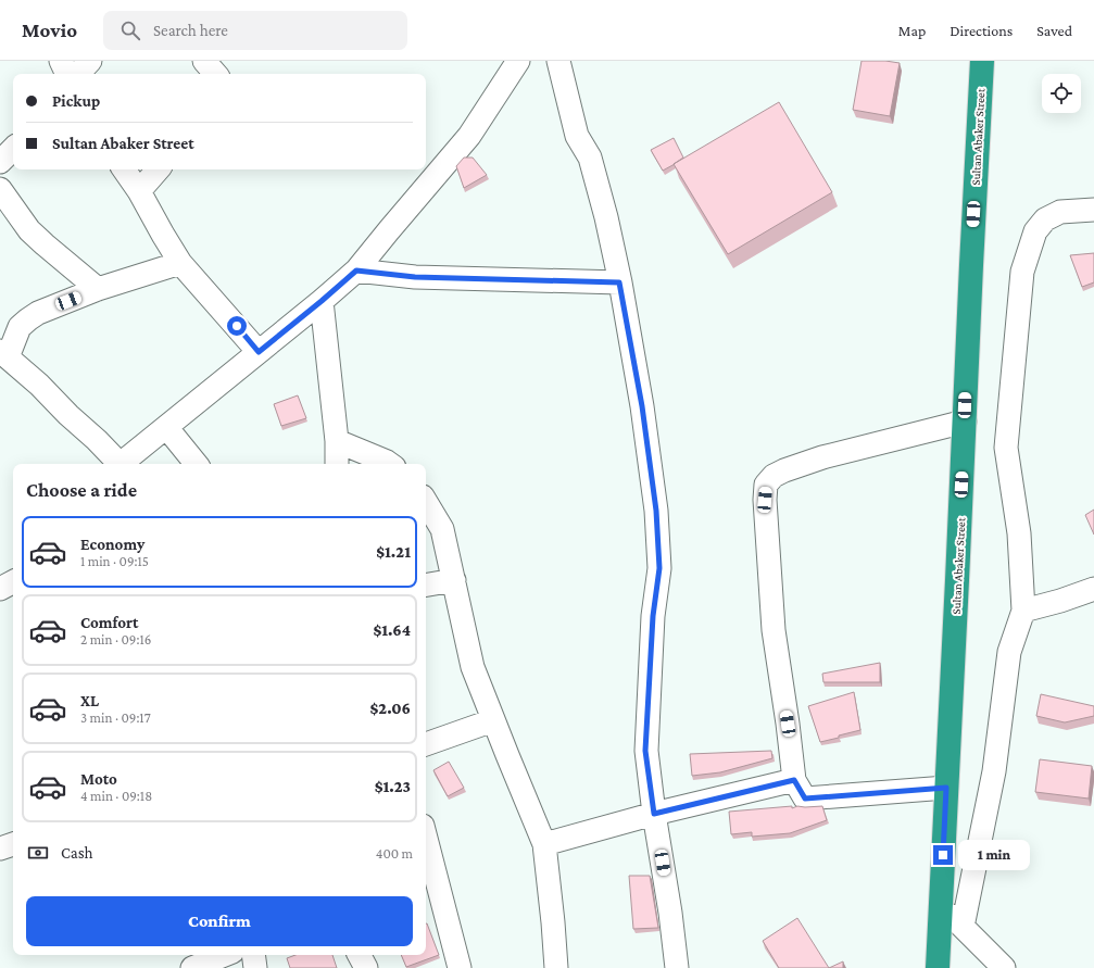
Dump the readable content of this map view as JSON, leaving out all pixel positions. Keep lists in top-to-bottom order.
{
  "streets": {
    "highway": ["Sultan Abaker Street"]
  },
  "page": {
    "header": "Movio",
    "search": "Search here",
    "nav": ["Map", "Directions", "Saved"],
    "banner": ["Pickup", "Sultan Abaker Street"],
    "heading": "Choose a ride",
    "list": [
      {
        "name": "Economy",
        "note": "1 min · 09:15",
        "value": "$1.21"
      },
      {
        "name": "Comfort",
        "note": "2 min · 09:16",
        "value": "$1.64"
      },
      {
        "name": "XL",
        "note": "3 min · 09:17",
        "value": "$2.06"
      },
      {
        "name": "Moto",
        "note": "4 min · 09:18",
        "value": "$1.23"
      }
    ],
    "pay": ["Cash", "400 m"],
    "bubble": "1 min",
    "buttons": "Confirm"
  }
}
